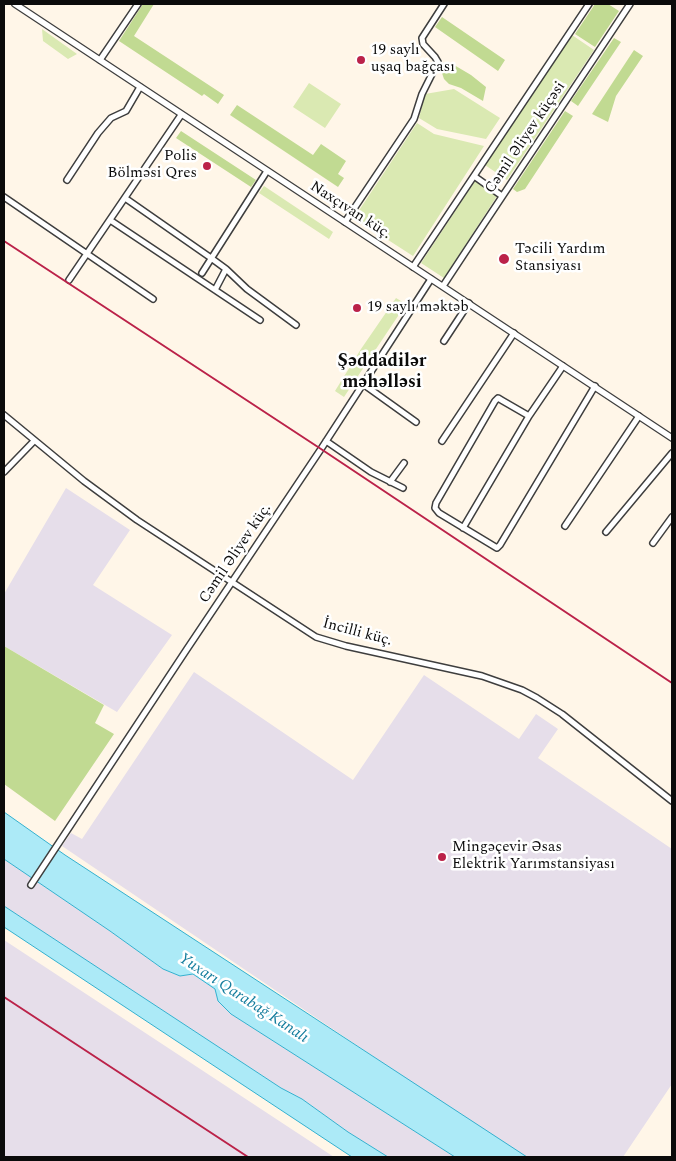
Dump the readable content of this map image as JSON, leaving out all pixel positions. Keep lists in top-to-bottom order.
{
  "streets": {
    "street": [
      "Cəmil Əliyev küçəsi",
      "Naxçıvan küç.",
      "Cəmil Əliyev küç.",
      "İncilli küç."
    ]
  },
  "crossings": [
    ["Cəmil Əliyev küçəsi", "Naxçıvan küç."],
    ["Naxçıvan küç.", "Cəmil Əliyev küç."],
    ["Cəmil Əliyev küç.", "İncilli küç."]
  ],
  "districts": ["Şəddadilər məhəlləsi"],
  "water": ["Yuxarı Qarabağ Kanalı"],
  "places": [
    "19 saylı uşaq bağçası",
    "Polis Bölməsi Qres",
    "Təcili Yardım Stansiyası",
    "19 saylı məktəb",
    "Mingəçevir Əsas Elektrik Yarımstansiyası"
  ]
}
